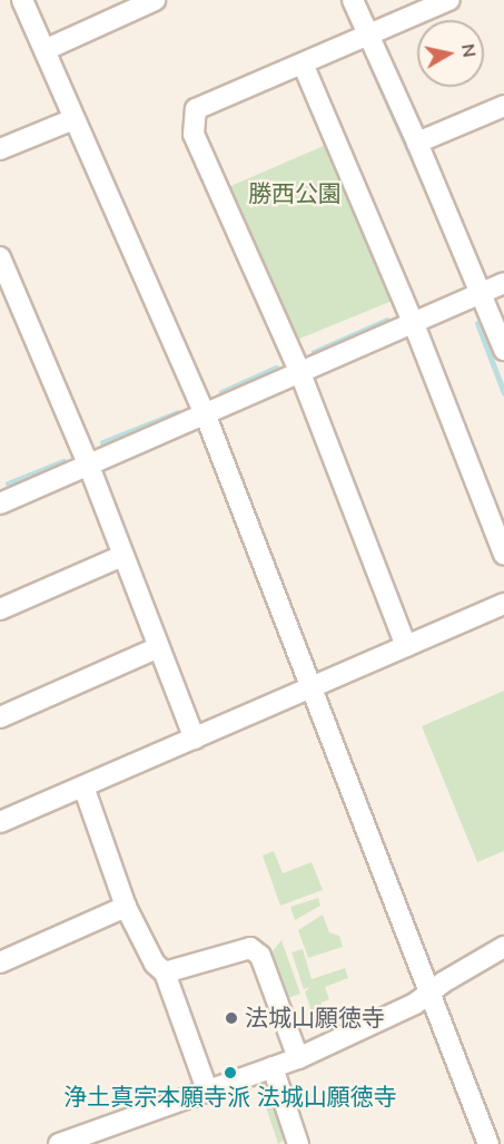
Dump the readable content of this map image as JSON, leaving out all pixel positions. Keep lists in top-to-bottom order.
{
  "parks": ["勝西公園"],
  "places": ["法城山願徳寺", "浄土真宗本願寺派 法城山願徳寺"],
  "north": "right"
}
